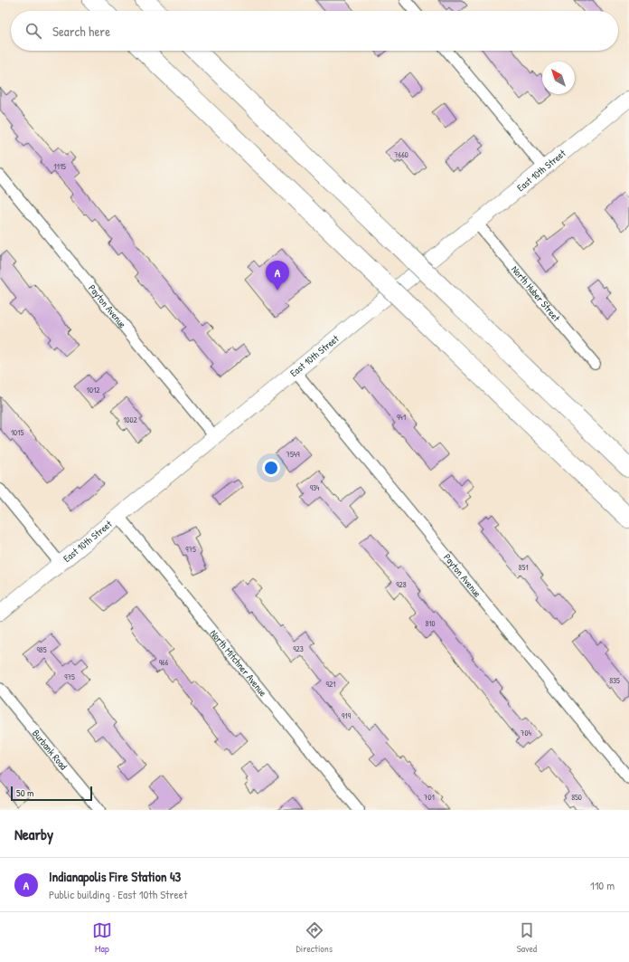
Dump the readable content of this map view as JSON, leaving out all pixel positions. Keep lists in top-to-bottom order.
{
  "streets": {
    "main road": ["East 10th Street"],
    "street": [
      "North Huber Street",
      "Payton Avenue",
      "North Mitchner Avenue",
      "Burbank Road"
    ]
  },
  "crossings": [
    ["East 10th Street", "North Huber Street"],
    ["East 10th Street", "Payton Avenue"],
    ["East 10th Street", "North Mitchner Avenue"]
  ],
  "house_numbers": [
    "7660",
    "1115",
    "1012",
    "941",
    "1002",
    "1015",
    "7549",
    "934",
    "975",
    "851",
    "928",
    "810",
    "923",
    "985",
    "966",
    "975",
    "835",
    "921",
    "919",
    "704",
    "701",
    "850"
  ],
  "scale_bar": "50 m",
  "north": "top left",
  "page": {
    "search": "Search here",
    "pins": "A",
    "scale": "50 m",
    "heading": "Nearby",
    "list": [
      {
        "mark": "A",
        "name": "Indianapolis Fire Station 43",
        "note": "Public building · East 10th Street",
        "value": "110 m"
      }
    ],
    "nav": ["Map", "Directions", "Saved"]
  }
}
